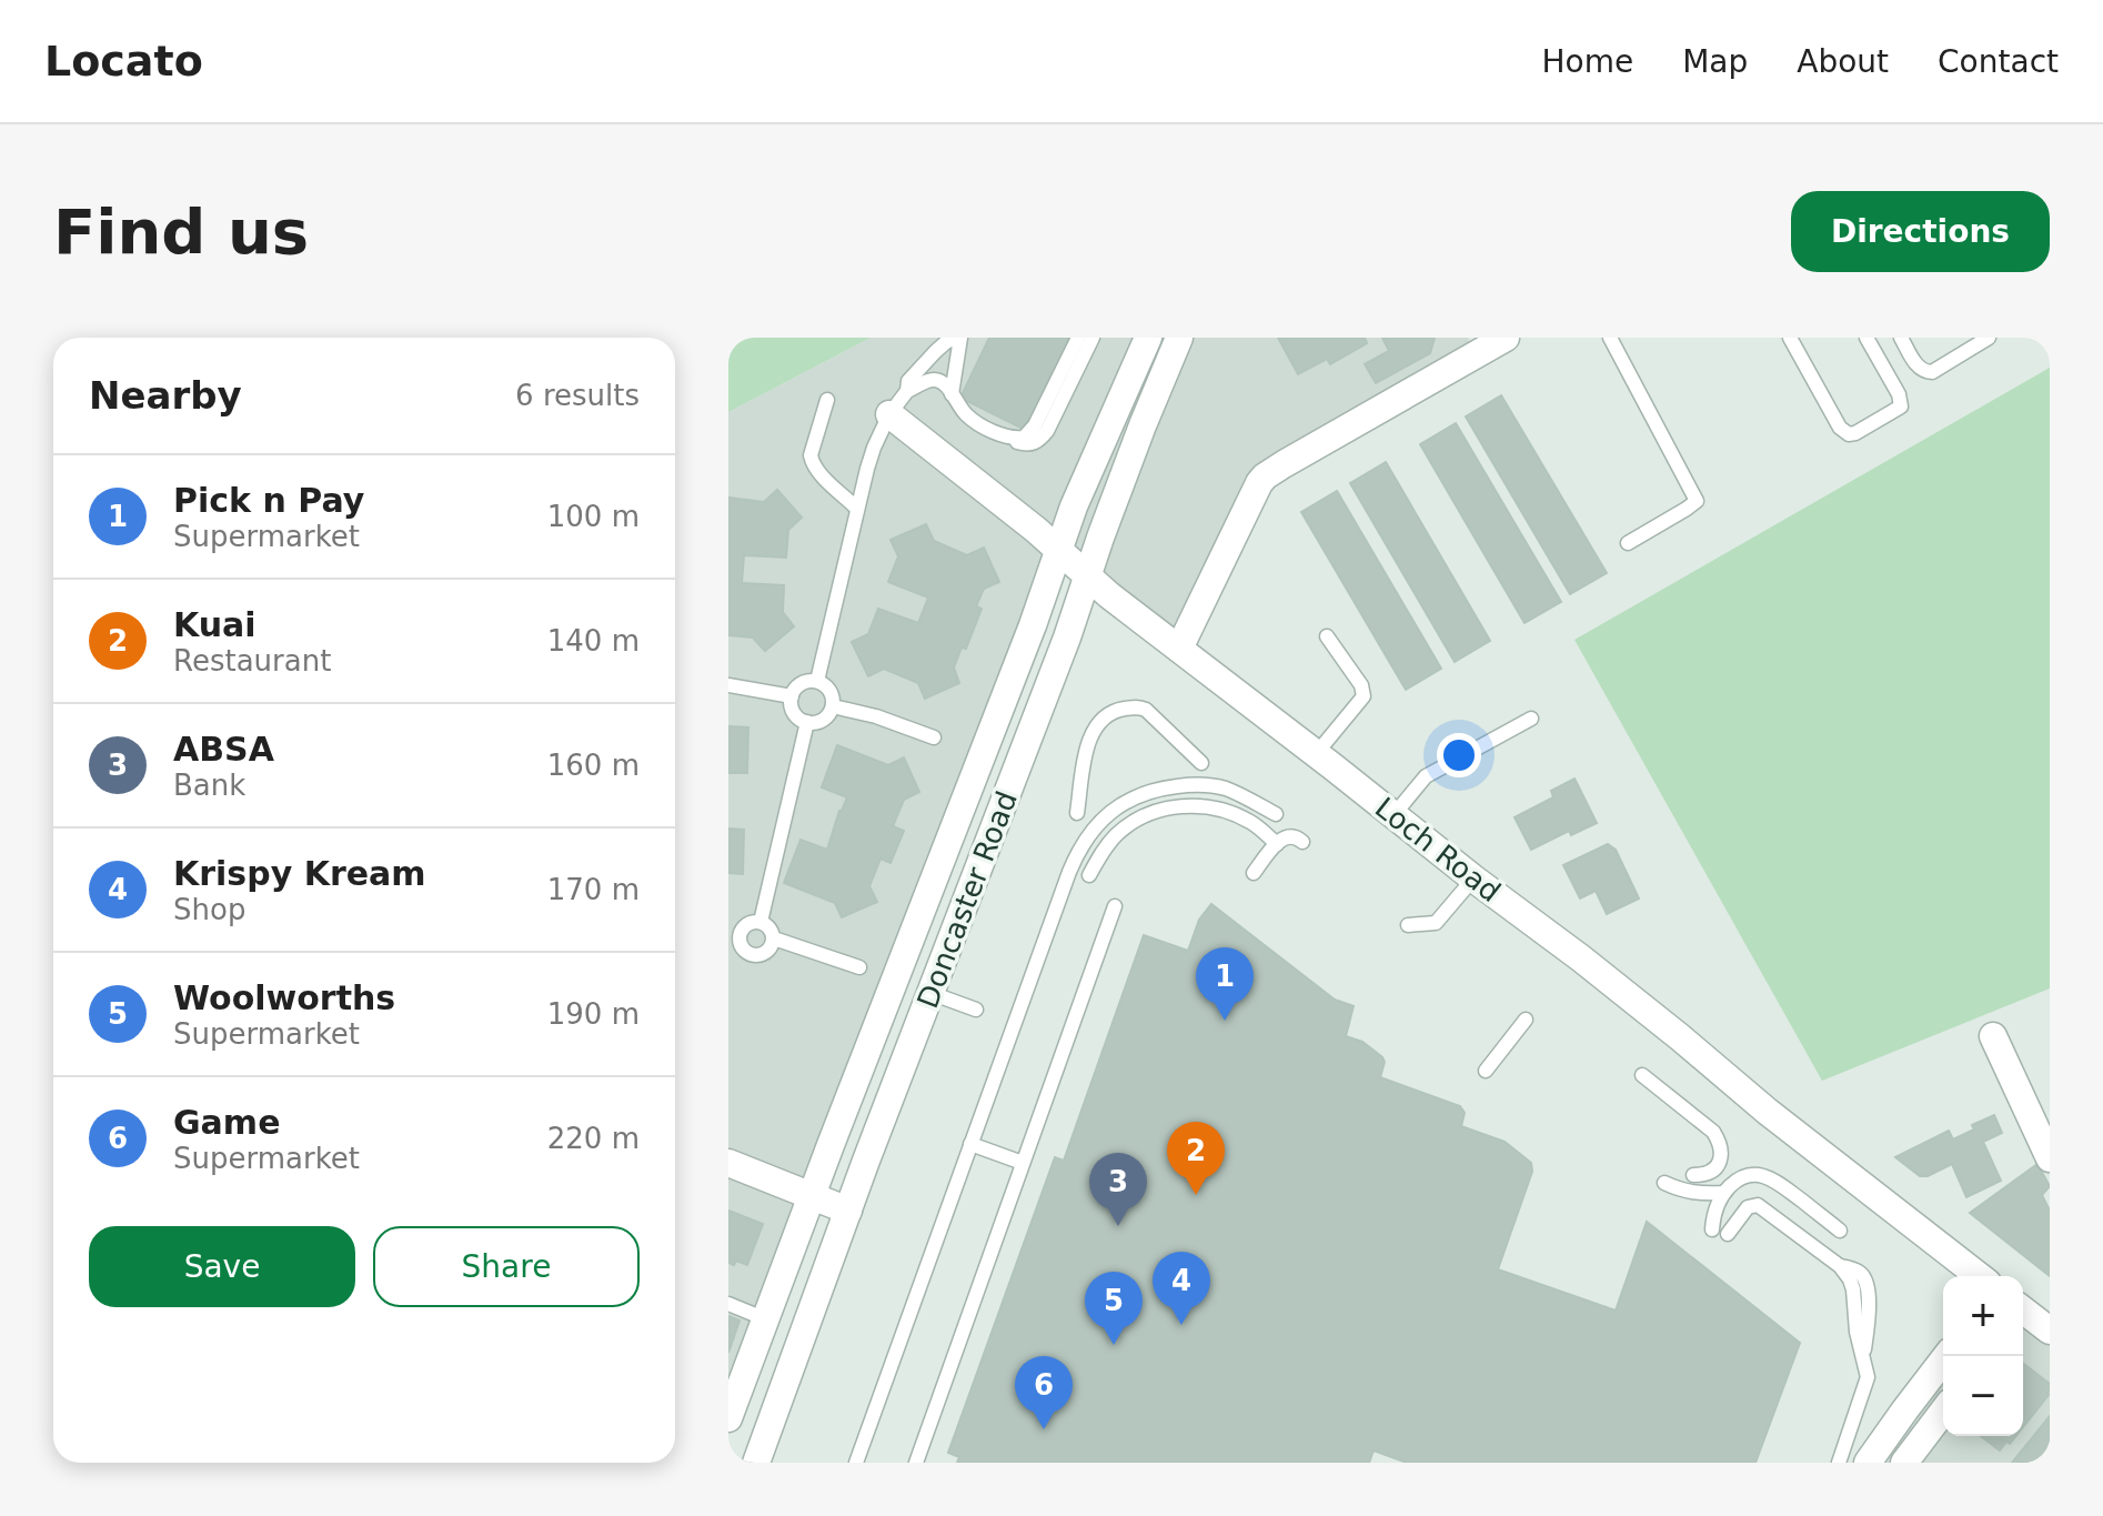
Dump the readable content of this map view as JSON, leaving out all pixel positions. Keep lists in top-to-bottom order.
{
  "streets": {
    "street": ["Loch Road", "Doncaster Road"]
  },
  "crossings": [
    ["Loch Road", "Doncaster Road"]
  ],
  "page": {
    "header": "Locato",
    "nav": [
      "Home",
      "Map",
      "About",
      "Contact"
    ],
    "buttons": [
      "Directions",
      ["Save", "Share"]
    ],
    "title": "Find us",
    "heading": ["Nearby", "6 results"],
    "list": [
      {
        "mark": "1",
        "name": "Pick n Pay",
        "note": "Supermarket",
        "value": "100 m"
      },
      {
        "mark": "2",
        "name": "Kuai",
        "note": "Restaurant",
        "value": "140 m"
      },
      {
        "mark": "3",
        "name": "ABSA",
        "note": "Bank",
        "value": "160 m"
      },
      {
        "mark": "4",
        "name": "Krispy Kream",
        "note": "Shop",
        "value": "170 m"
      },
      {
        "mark": "5",
        "name": "Woolworths",
        "note": "Supermarket",
        "value": "190 m"
      },
      {
        "mark": "6",
        "name": "Game",
        "note": "Supermarket",
        "value": "220 m"
      }
    ],
    "pins": [
      "1",
      "2",
      "3",
      "4",
      "5",
      "6"
    ],
    "map_buttons": ["+", "−"]
  }
}
